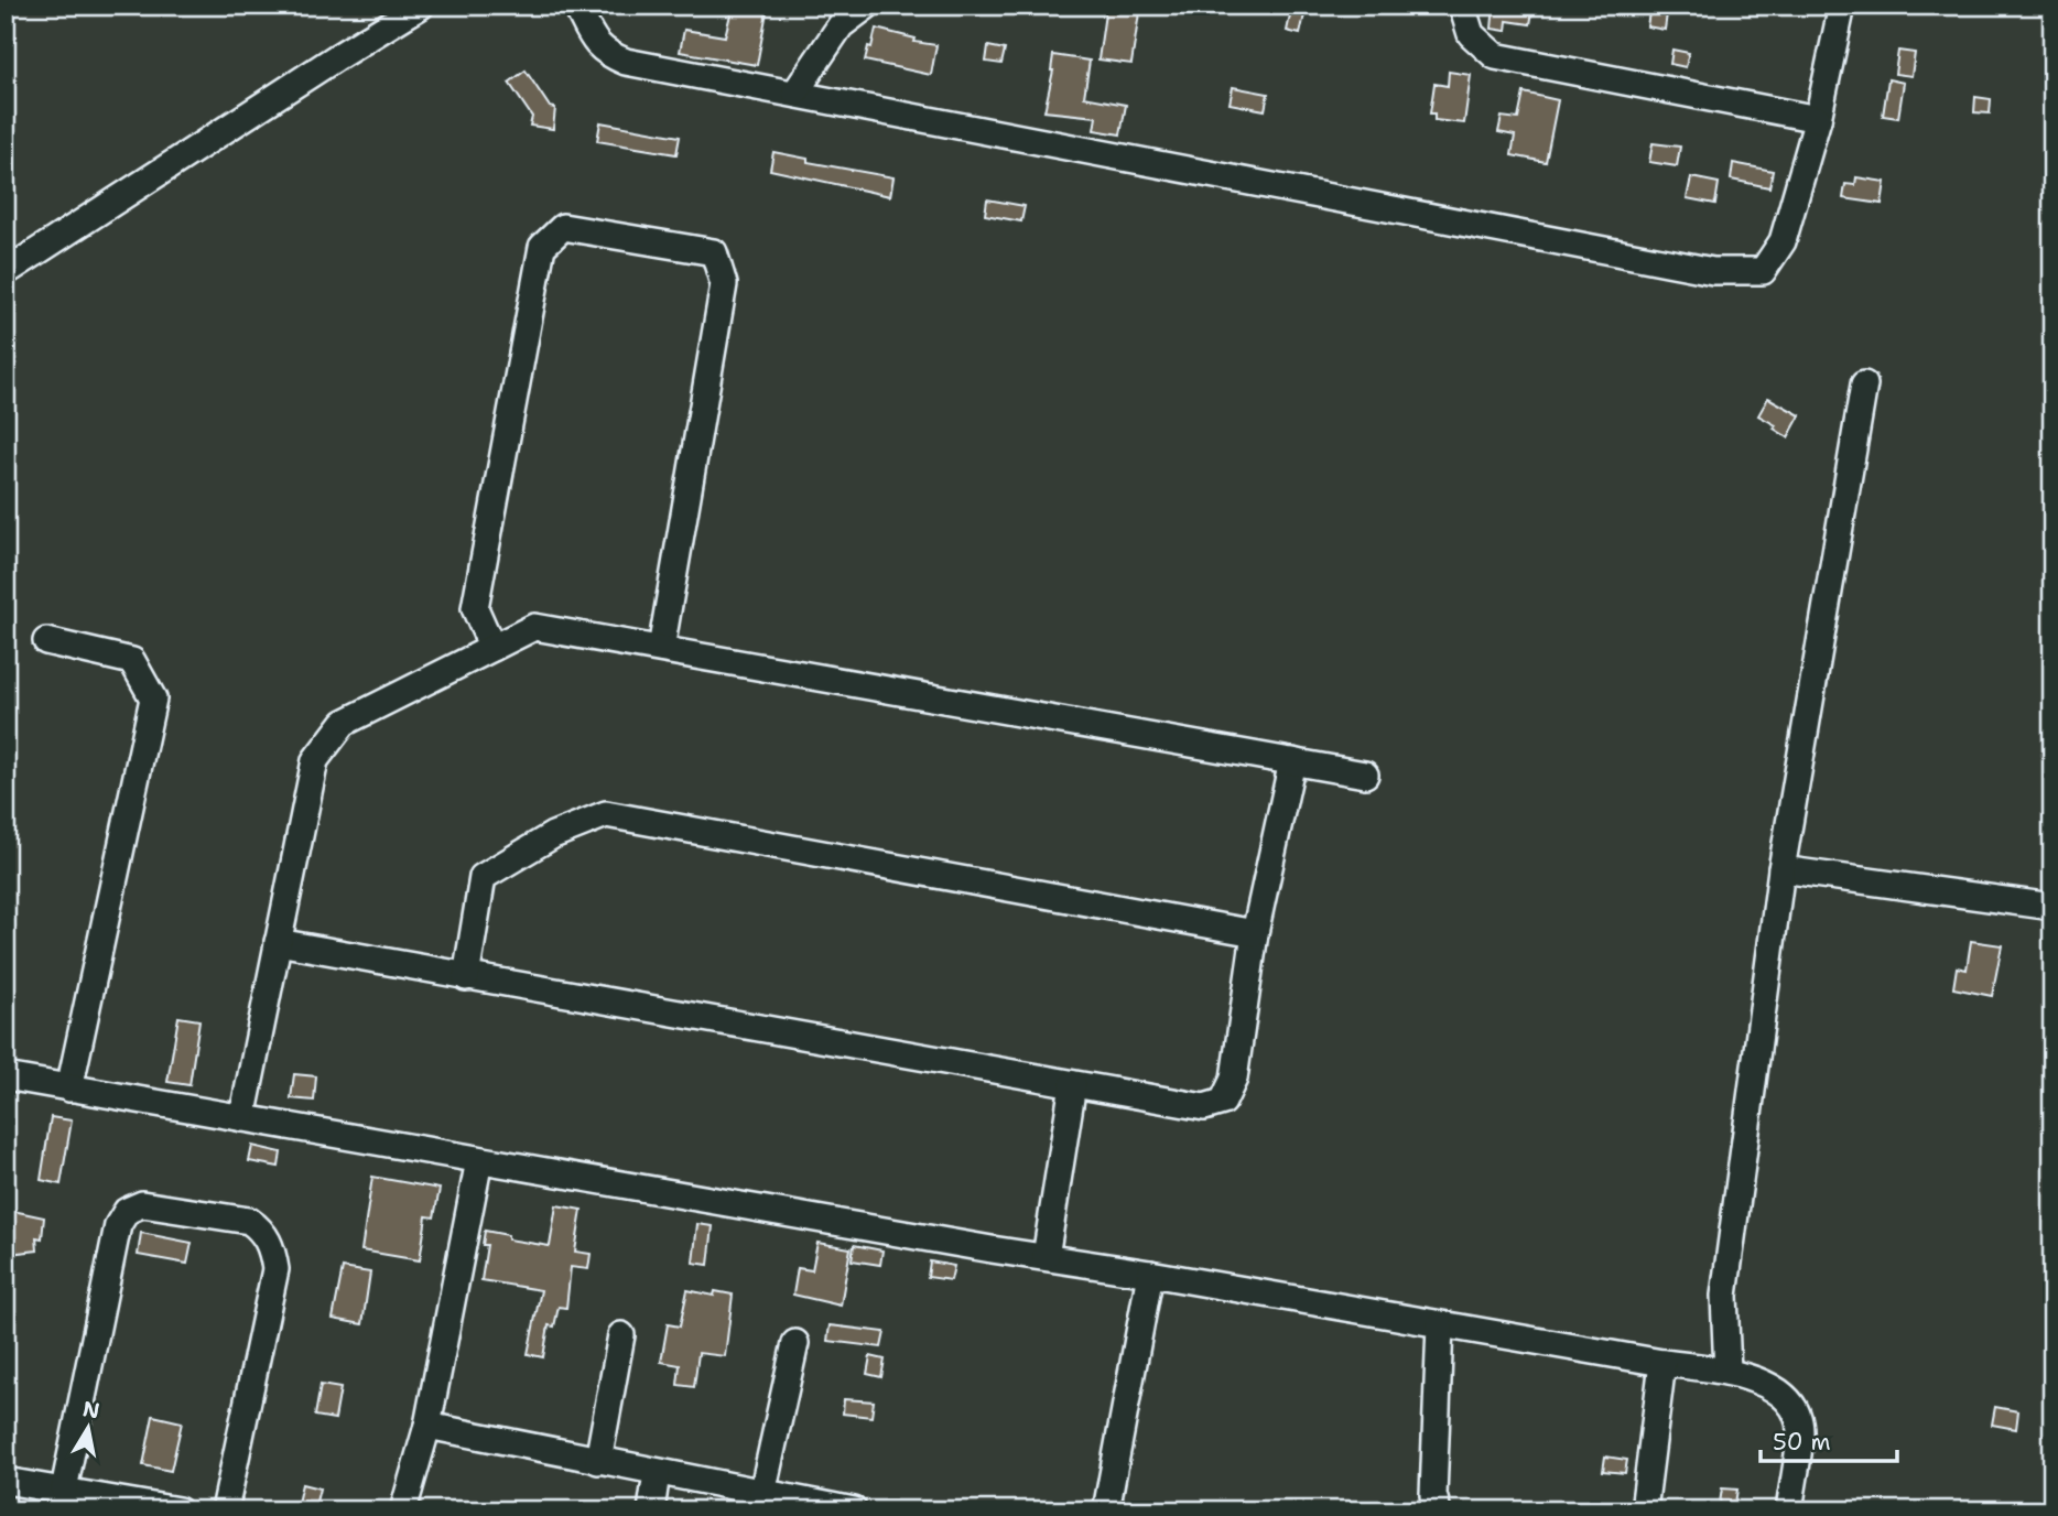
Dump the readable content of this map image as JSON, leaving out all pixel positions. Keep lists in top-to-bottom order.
{
  "scale_bar": "50 m",
  "north": "top"
}
